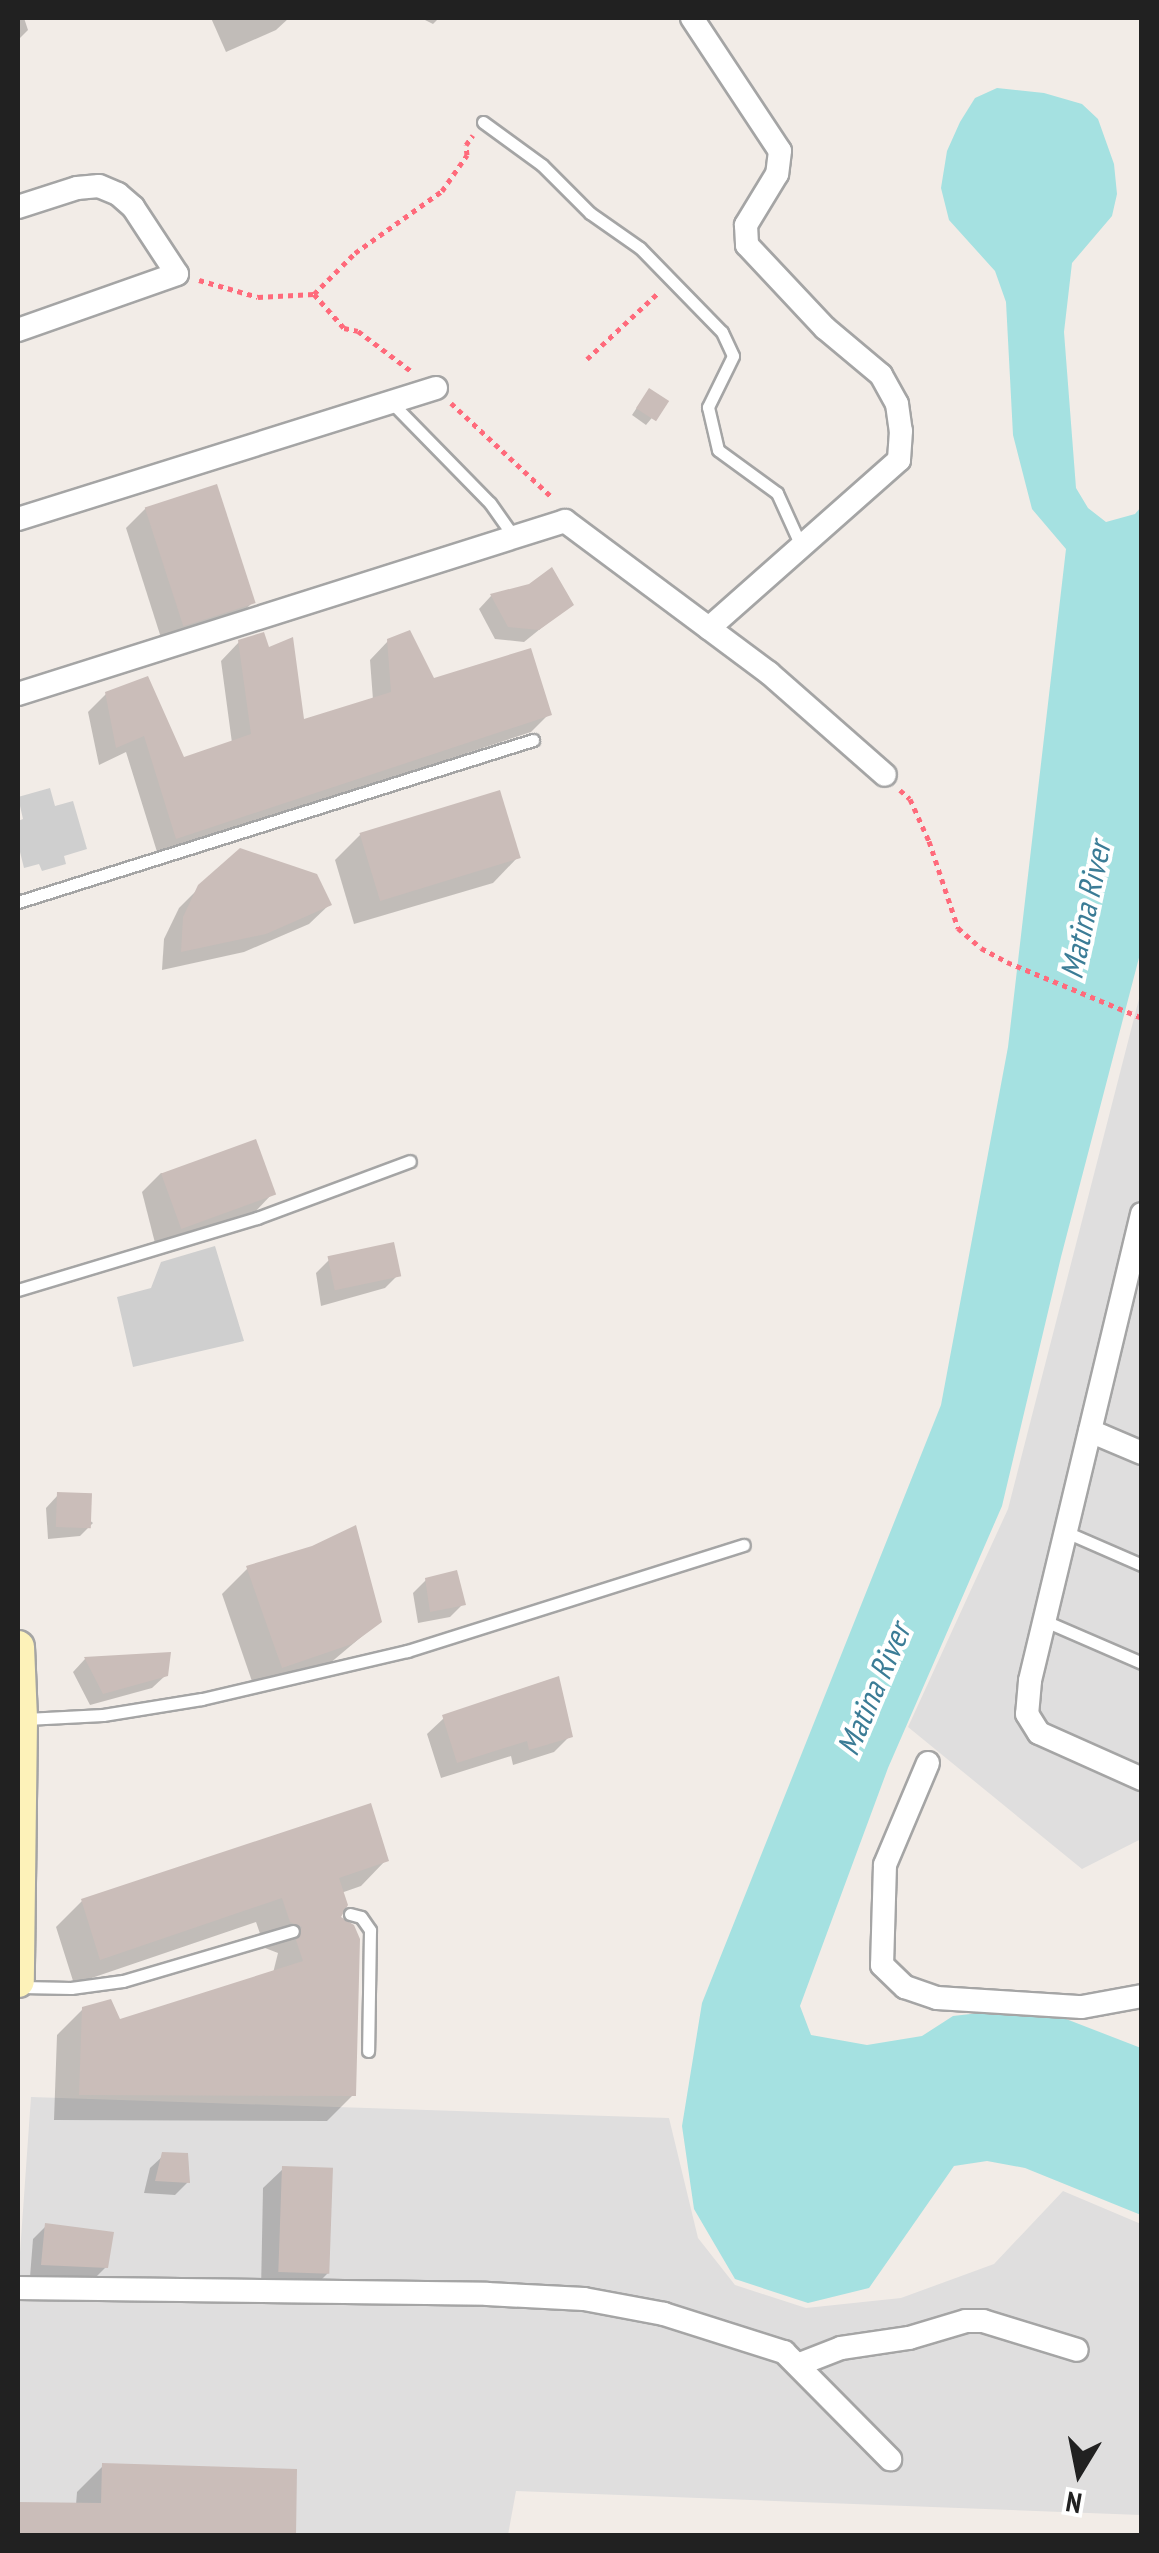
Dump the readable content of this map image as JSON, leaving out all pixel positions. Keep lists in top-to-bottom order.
{
  "water": ["Matina River"],
  "north": "bottom"
}
